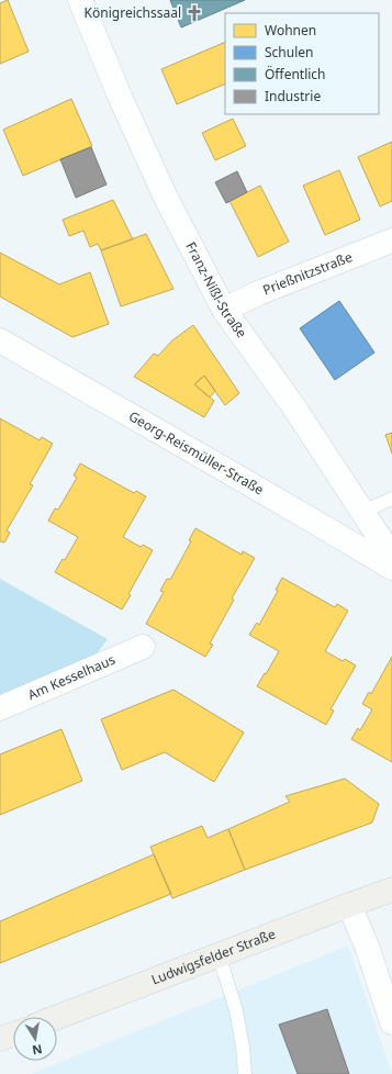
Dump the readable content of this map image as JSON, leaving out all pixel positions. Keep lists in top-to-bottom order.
{
  "streets": {
    "street": [
      "Prießnitzstraße",
      "Franz-Nißl-Straße",
      "Georg-Reismüller-Straße",
      "Am Kesselhaus",
      "Ludwigsfelder Straße"
    ]
  },
  "crossings": [
    ["Prießnitzstraße", "Franz-Nißl-Straße"]
  ],
  "places": {
    "church": ["Königreichssaal"]
  },
  "legend": [
    "Wohnen",
    "Schulen",
    "Öffentlich",
    "Industrie"
  ],
  "north": "bottom"
}
